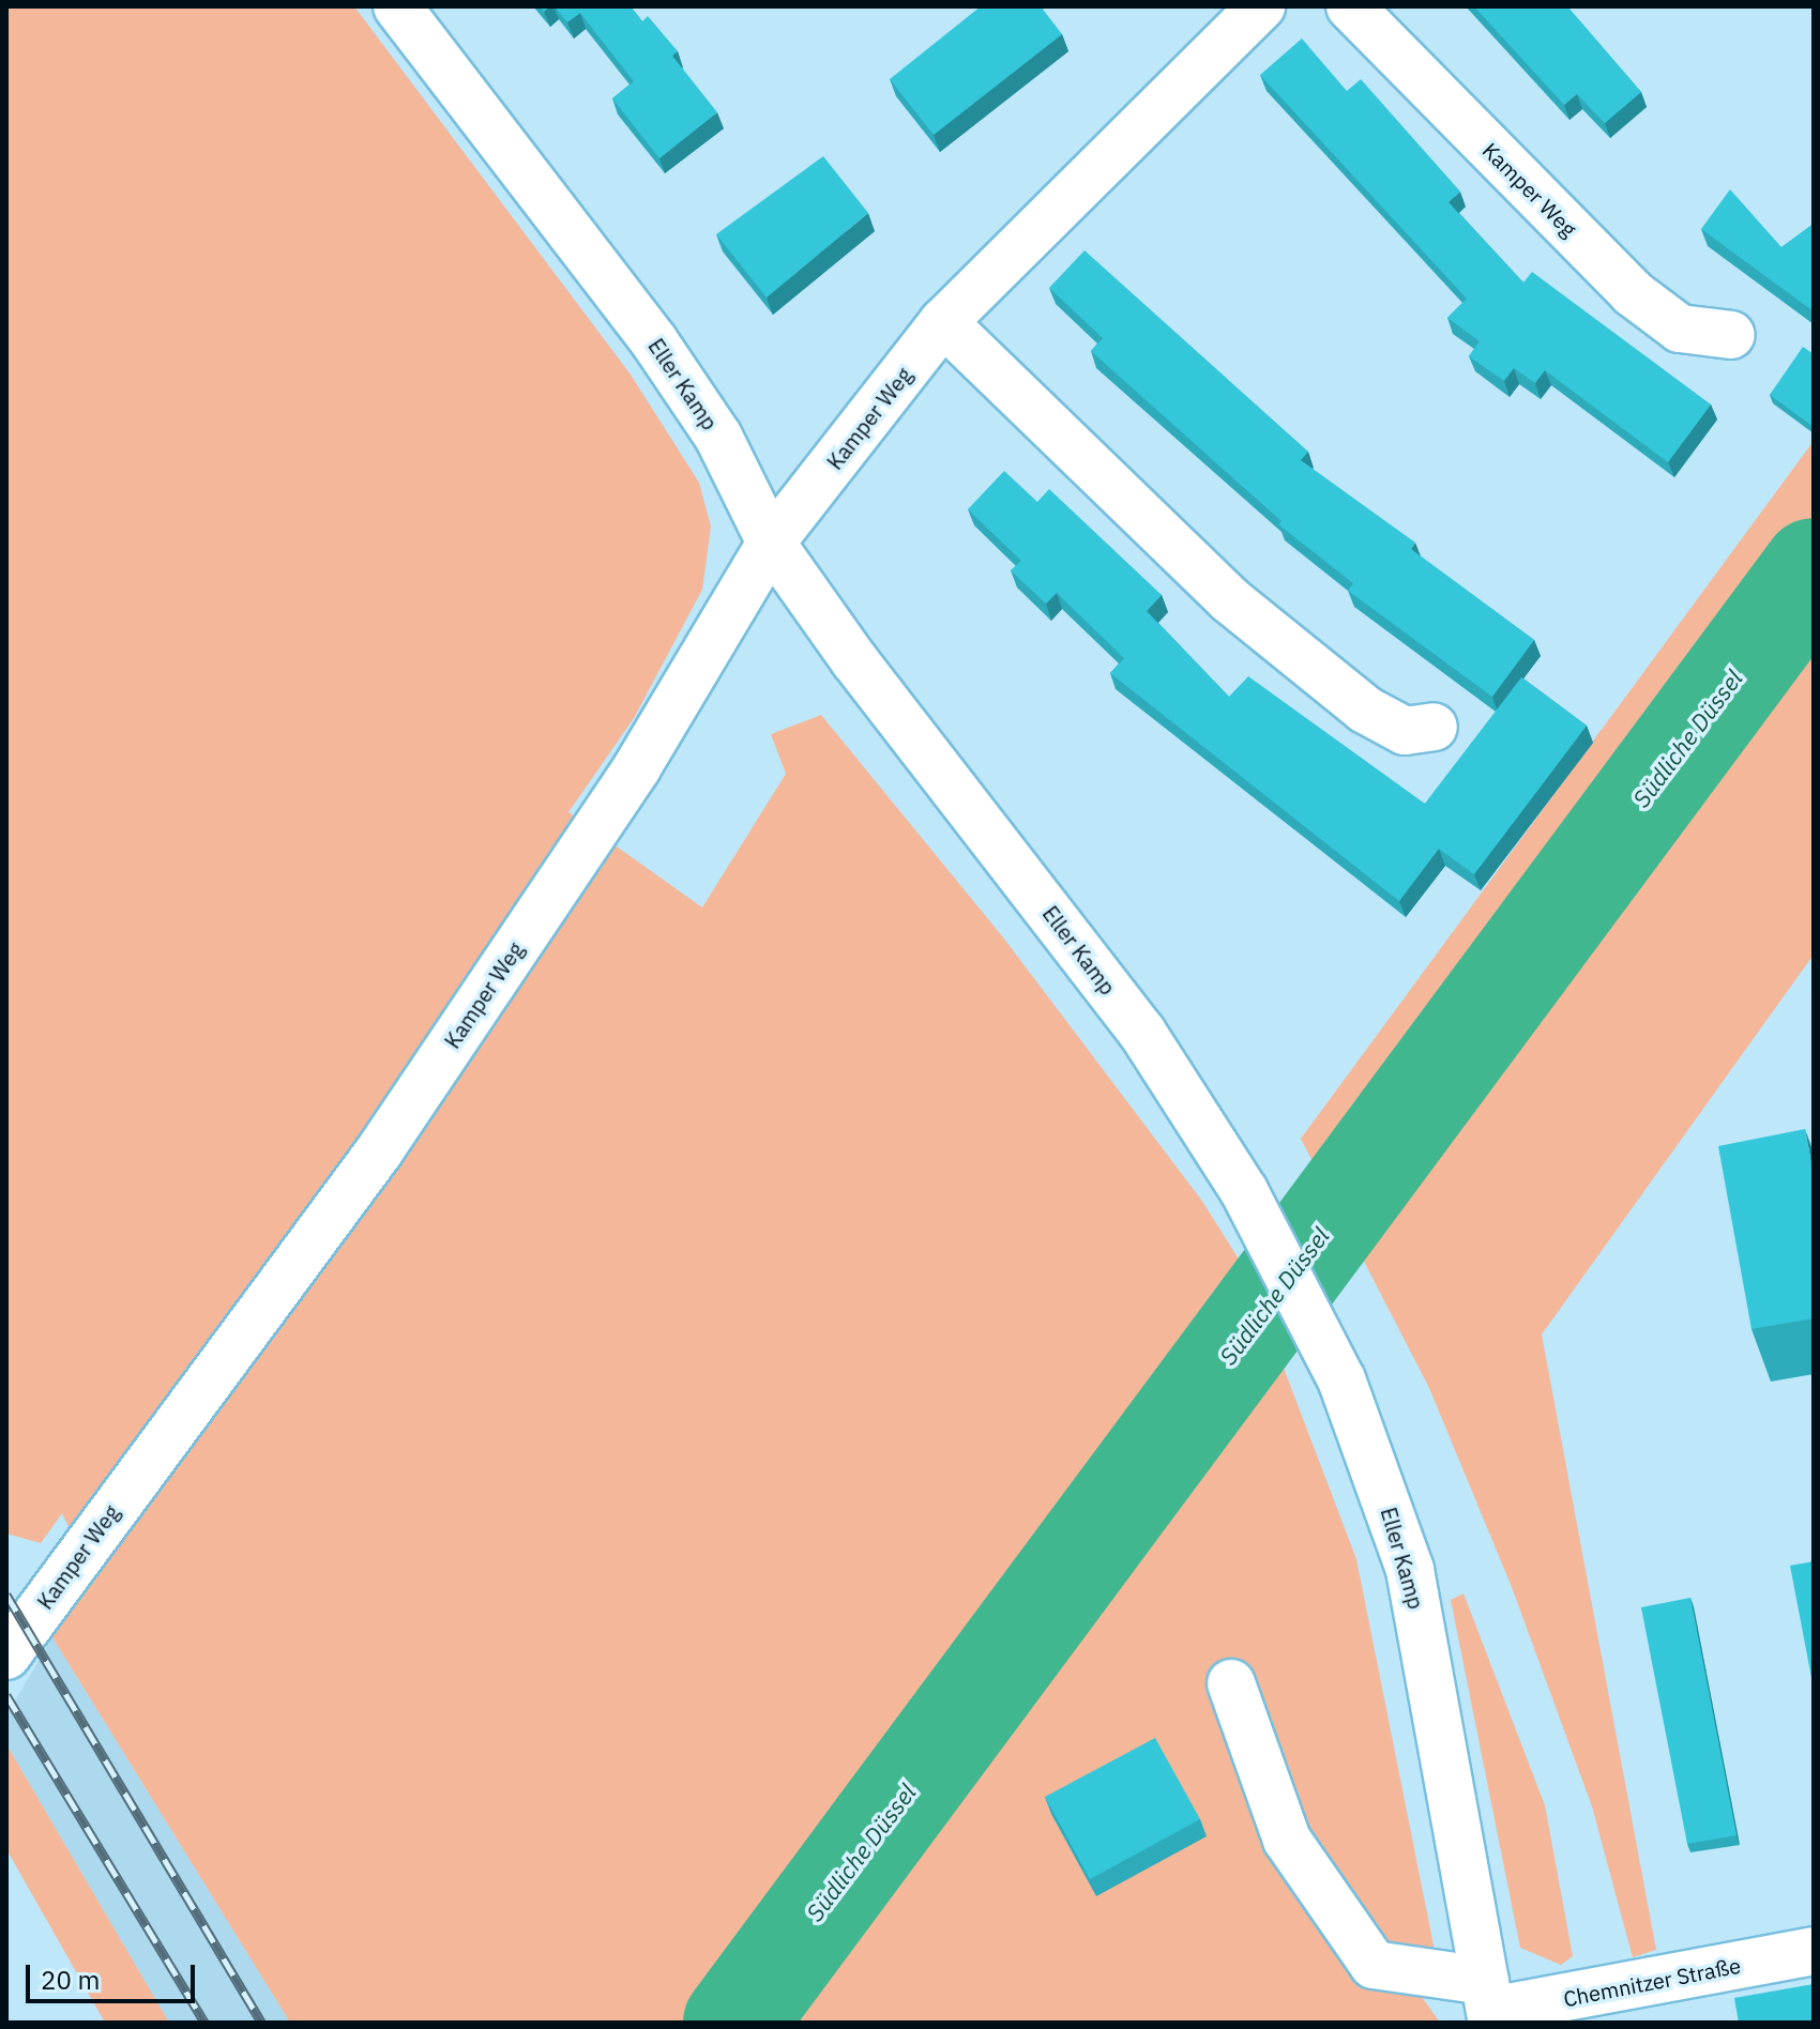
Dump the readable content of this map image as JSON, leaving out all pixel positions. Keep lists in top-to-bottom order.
{
  "streets": {
    "street": ["Kamper Weg", "Eller Kamp", "Chemnitzer Straße"]
  },
  "crossings": [
    ["Kamper Weg", "Eller Kamp"],
    ["Eller Kamp", "Chemnitzer Straße"]
  ],
  "water": ["Südliche Düssel"],
  "scale_bar": "20 m"
}
